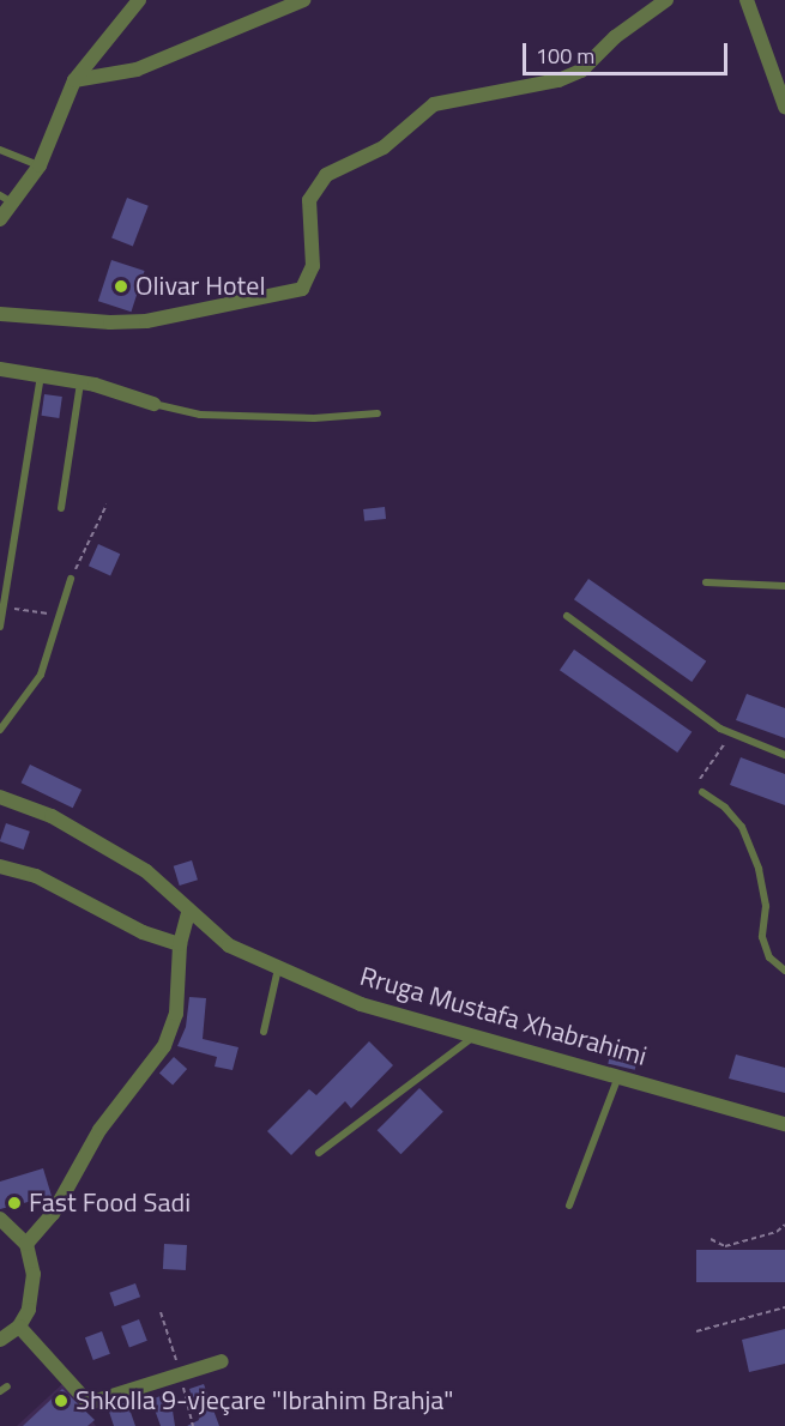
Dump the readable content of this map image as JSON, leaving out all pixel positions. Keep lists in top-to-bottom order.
{
  "streets": {
    "street": ["Rruga Mustafa Xhabrahimi"]
  },
  "places": ["Olivar Hotel", "Fast Food Sadi", "Shkolla 9-vjeçare \"Ibrahim Brahja\""],
  "scale_bar": "100 m"
}
